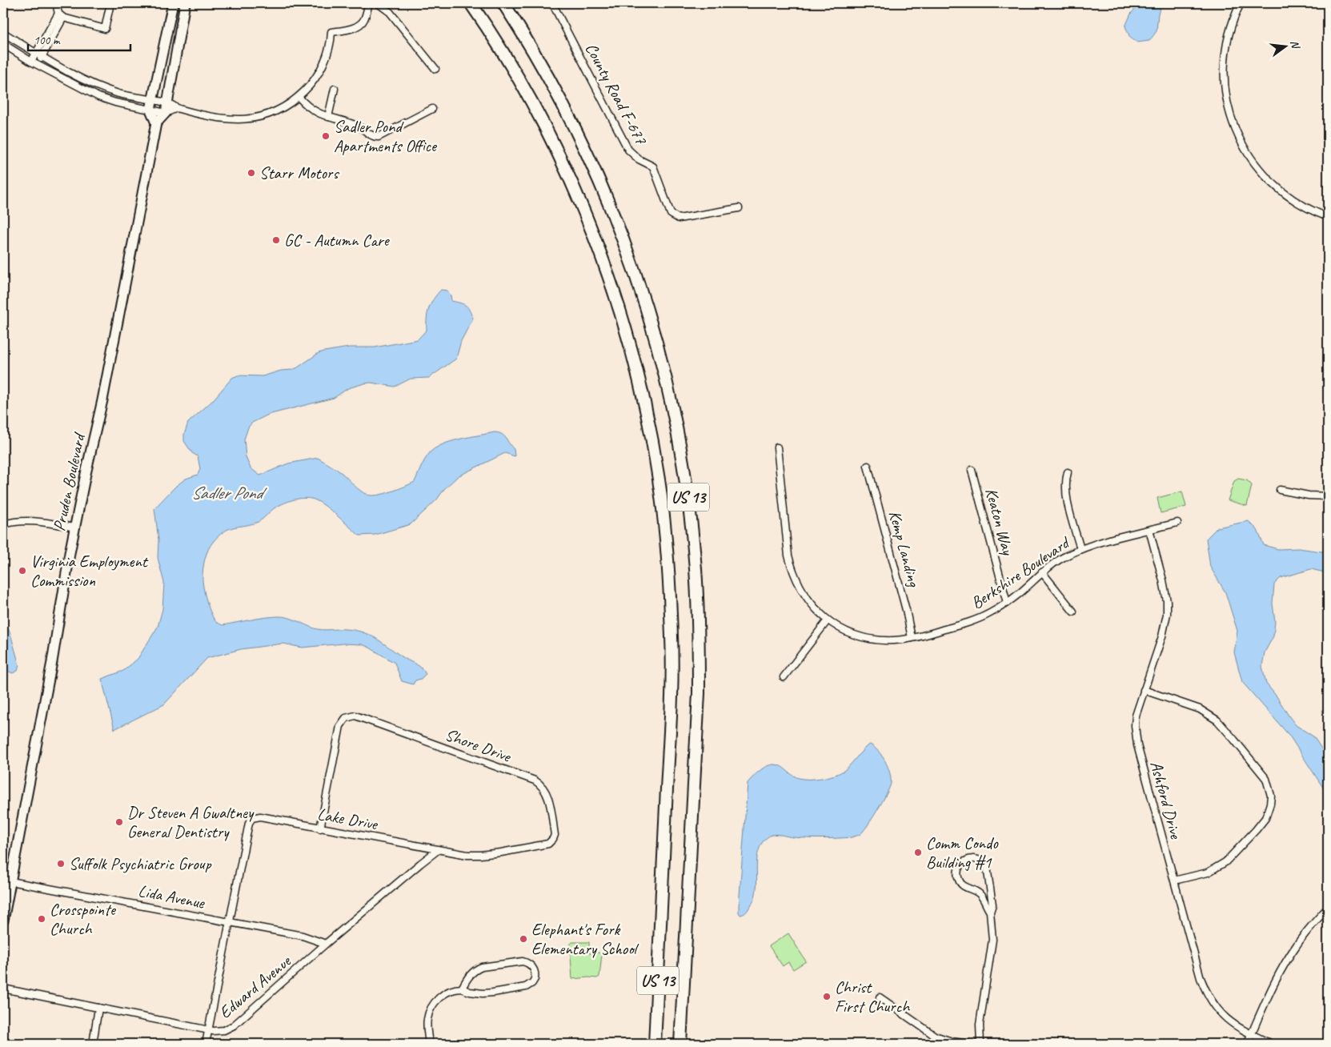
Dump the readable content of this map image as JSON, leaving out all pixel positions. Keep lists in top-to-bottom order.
{
  "streets": {
    "highway": ["US 13"],
    "main road": ["Pruden Boulevard"],
    "street": [
      "County Road F-677",
      "Keaton Way",
      "Kemp Landing",
      "Berkshire Boulevard",
      "Shore Drive",
      "Ashford Drive",
      "Lake Drive",
      "Lida Avenue",
      "Edward Avenue"
    ]
  },
  "crossings": [
    ["Pruden Boulevard", "Lida Avenue"],
    ["Keaton Way", "Berkshire Boulevard"],
    ["Kemp Landing", "Berkshire Boulevard"],
    ["Berkshire Boulevard", "Ashford Drive"],
    ["Shore Drive", "Lake Drive"],
    ["Shore Drive", "Edward Avenue"],
    ["Lake Drive", "Lida Avenue"],
    ["Lake Drive", "Edward Avenue"],
    ["Lida Avenue", "Edward Avenue"]
  ],
  "water": ["Sadler Pond"],
  "places": [
    "Sadler Pond Apartments Office",
    "Starr Motors",
    "GC - Autumn Care",
    "Virginia Employment Commission",
    "Dr Steven A Gwaltney General Dentistry",
    "Comm Condo Building #1",
    "Suffolk Psychiatric Group",
    "Crosspointe Church",
    "Elephant's Fork Elementary School",
    "Christ First Church"
  ],
  "scale_bar": "100 m",
  "north": "right"
}
